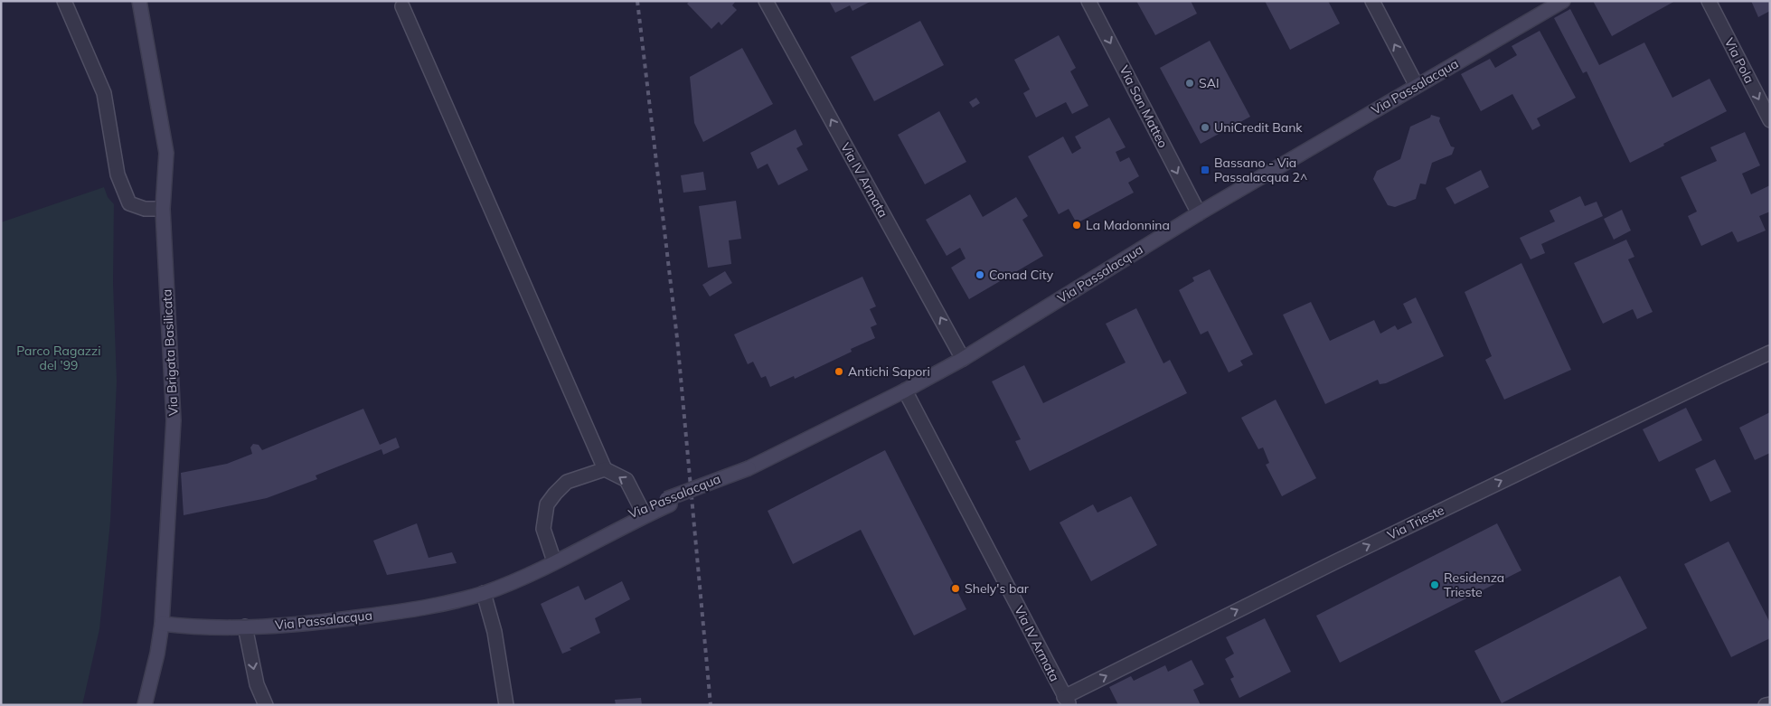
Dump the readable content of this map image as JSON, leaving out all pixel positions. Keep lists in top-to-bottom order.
{
  "streets": {
    "street": [
      "Via Pola",
      "Via Passalacqua",
      "Via San Matteo",
      "Via IV Armata",
      "Via Brigata Basilicata",
      "Via Trieste"
    ]
  },
  "crossings": [
    ["Via Passalacqua", "Via San Matteo"],
    ["Via Passalacqua", "Via IV Armata"],
    ["Via Passalacqua", "Via Brigata Basilicata"],
    ["Via IV Armata", "Via Trieste"]
  ],
  "one_way": [
    "Via Pola",
    "Via San Matteo",
    "Via IV Armata",
    "Via Trieste"
  ],
  "parks": ["Parco Ragazzi del '99"],
  "places": {
    "other": [
      "SAI",
      "UniCredit Bank",
      "La Madonnina",
      "Conad City",
      "Antichi Sapori",
      "Residenza Trieste",
      "Shely's bar"
    ],
    "transit": ["Bassano - Via Passalacqua 2^"]
  }
}
